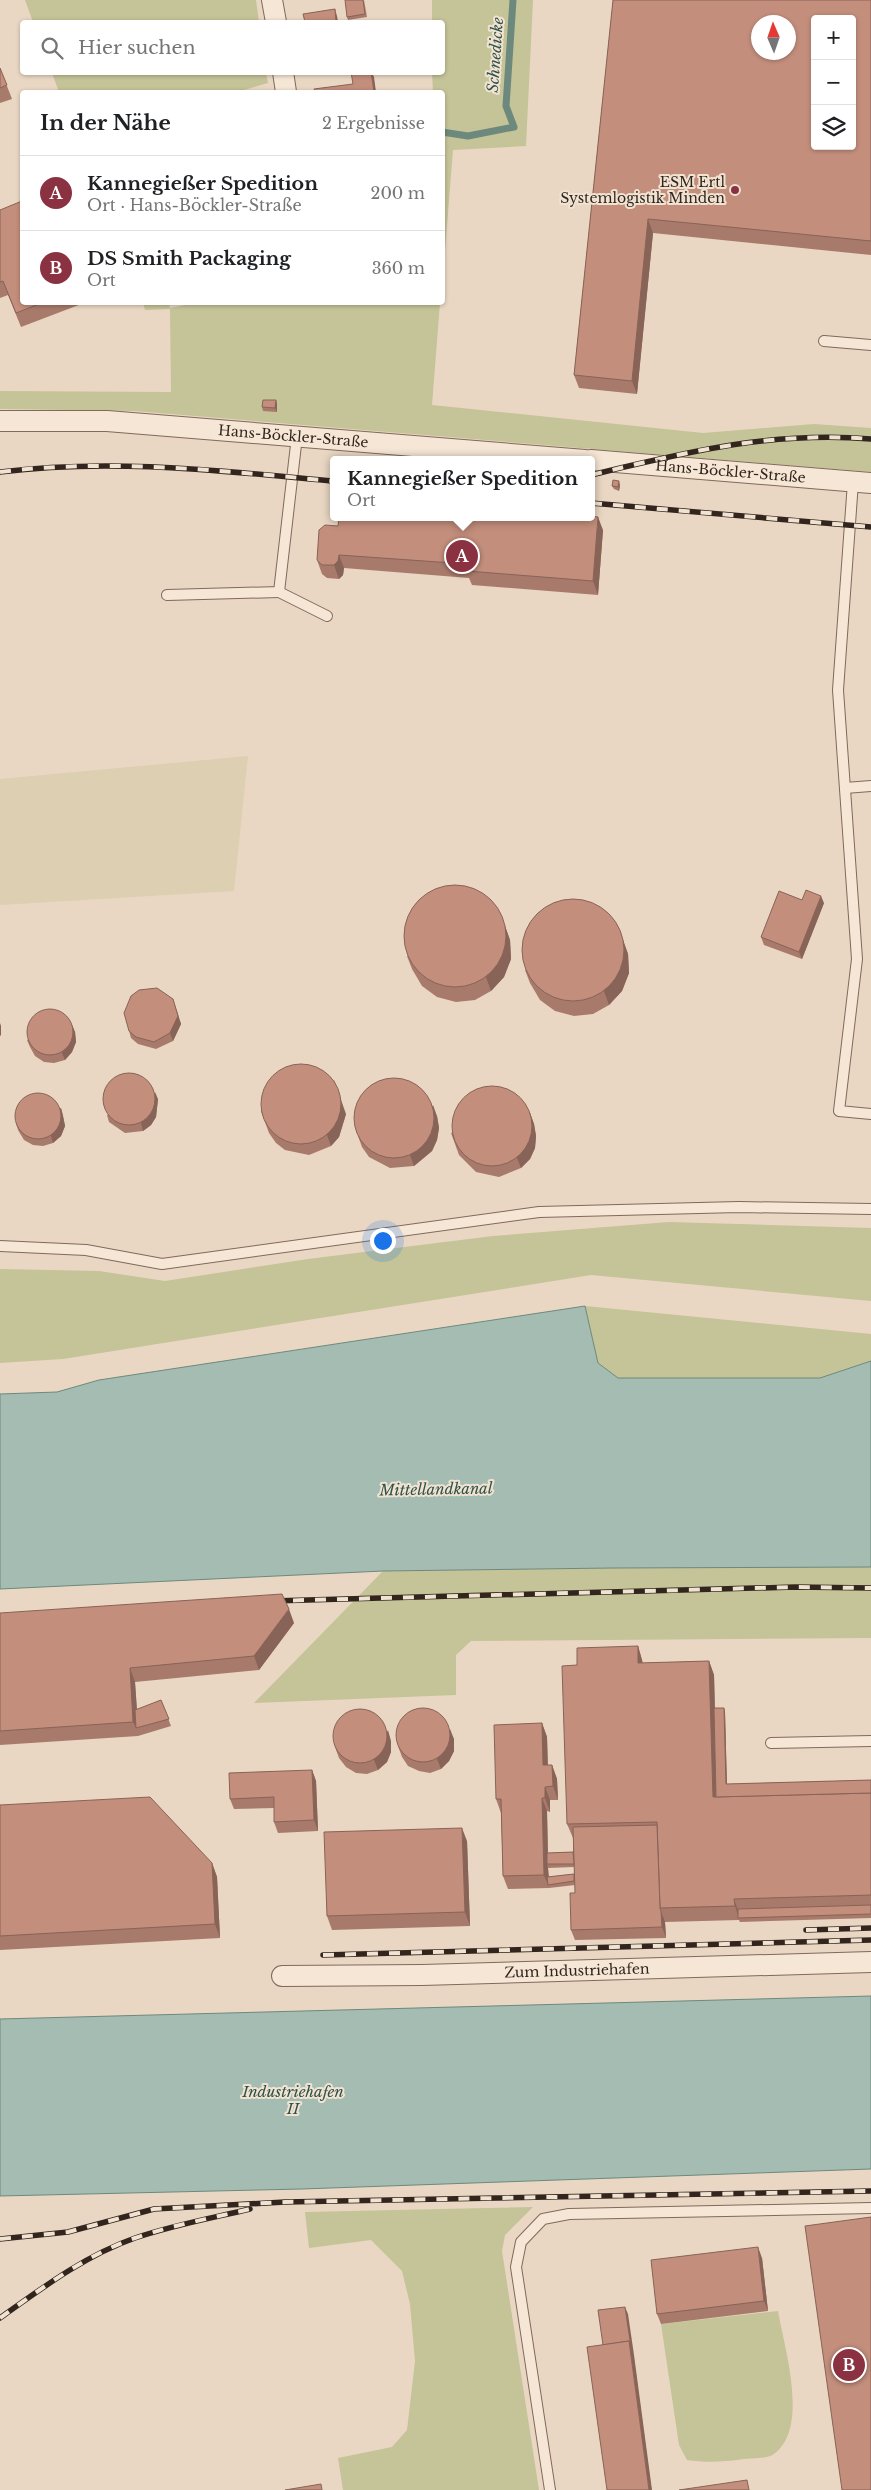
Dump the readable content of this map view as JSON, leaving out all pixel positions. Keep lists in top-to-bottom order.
{
  "streets": {
    "street": ["Hans-Böckler-Straße", "Zum Industriehafen"]
  },
  "water": ["Schnedicke", "Mittellandkanal", "Industriehafen II"],
  "places": ["ESM Ertl Systemlogistik Minden"],
  "north": "top",
  "page": {
    "map_buttons": ["+", "−"],
    "search": "Hier suchen",
    "heading": ["In der Nähe", "2 Ergebnisse"],
    "list": [
      {
        "mark": "A",
        "name": "Kannegießer Spedition",
        "note": "Ort · Hans-Böckler-Straße",
        "value": "200 m"
      },
      {
        "mark": "B",
        "name": "DS Smith Packaging",
        "note": "Ort",
        "value": "360 m"
      }
    ],
    "popup": ["Kannegießer Spedition", "Ort"],
    "pins": ["A", "B"]
  }
}
